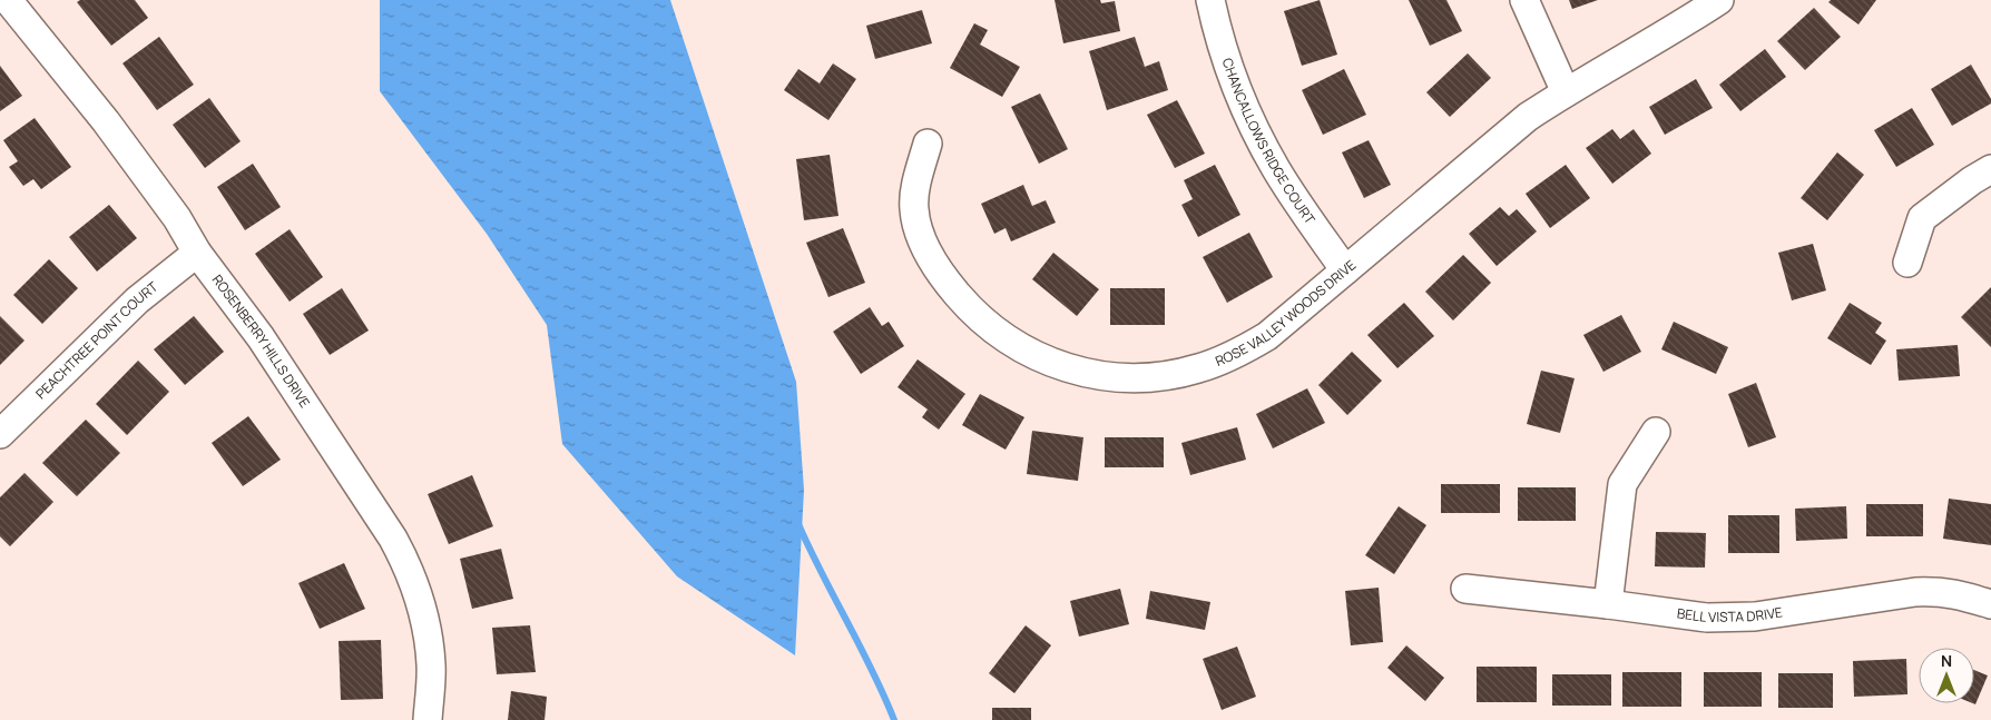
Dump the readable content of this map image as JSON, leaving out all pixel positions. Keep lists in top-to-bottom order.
{
  "streets": {
    "street": [
      "CHANCALLOWS RIDGE COURT",
      "ROSE VALLEY WOODS DRIVE",
      "PEACHTREE POINT COURT",
      "ROSENBERRY HILLS DRIVE",
      "BELL VISTA DRIVE"
    ]
  },
  "crossings": [
    ["CHANCALLOWS RIDGE COURT", "ROSE VALLEY WOODS DRIVE"],
    ["PEACHTREE POINT COURT", "ROSENBERRY HILLS DRIVE"]
  ],
  "north": "top"
}
